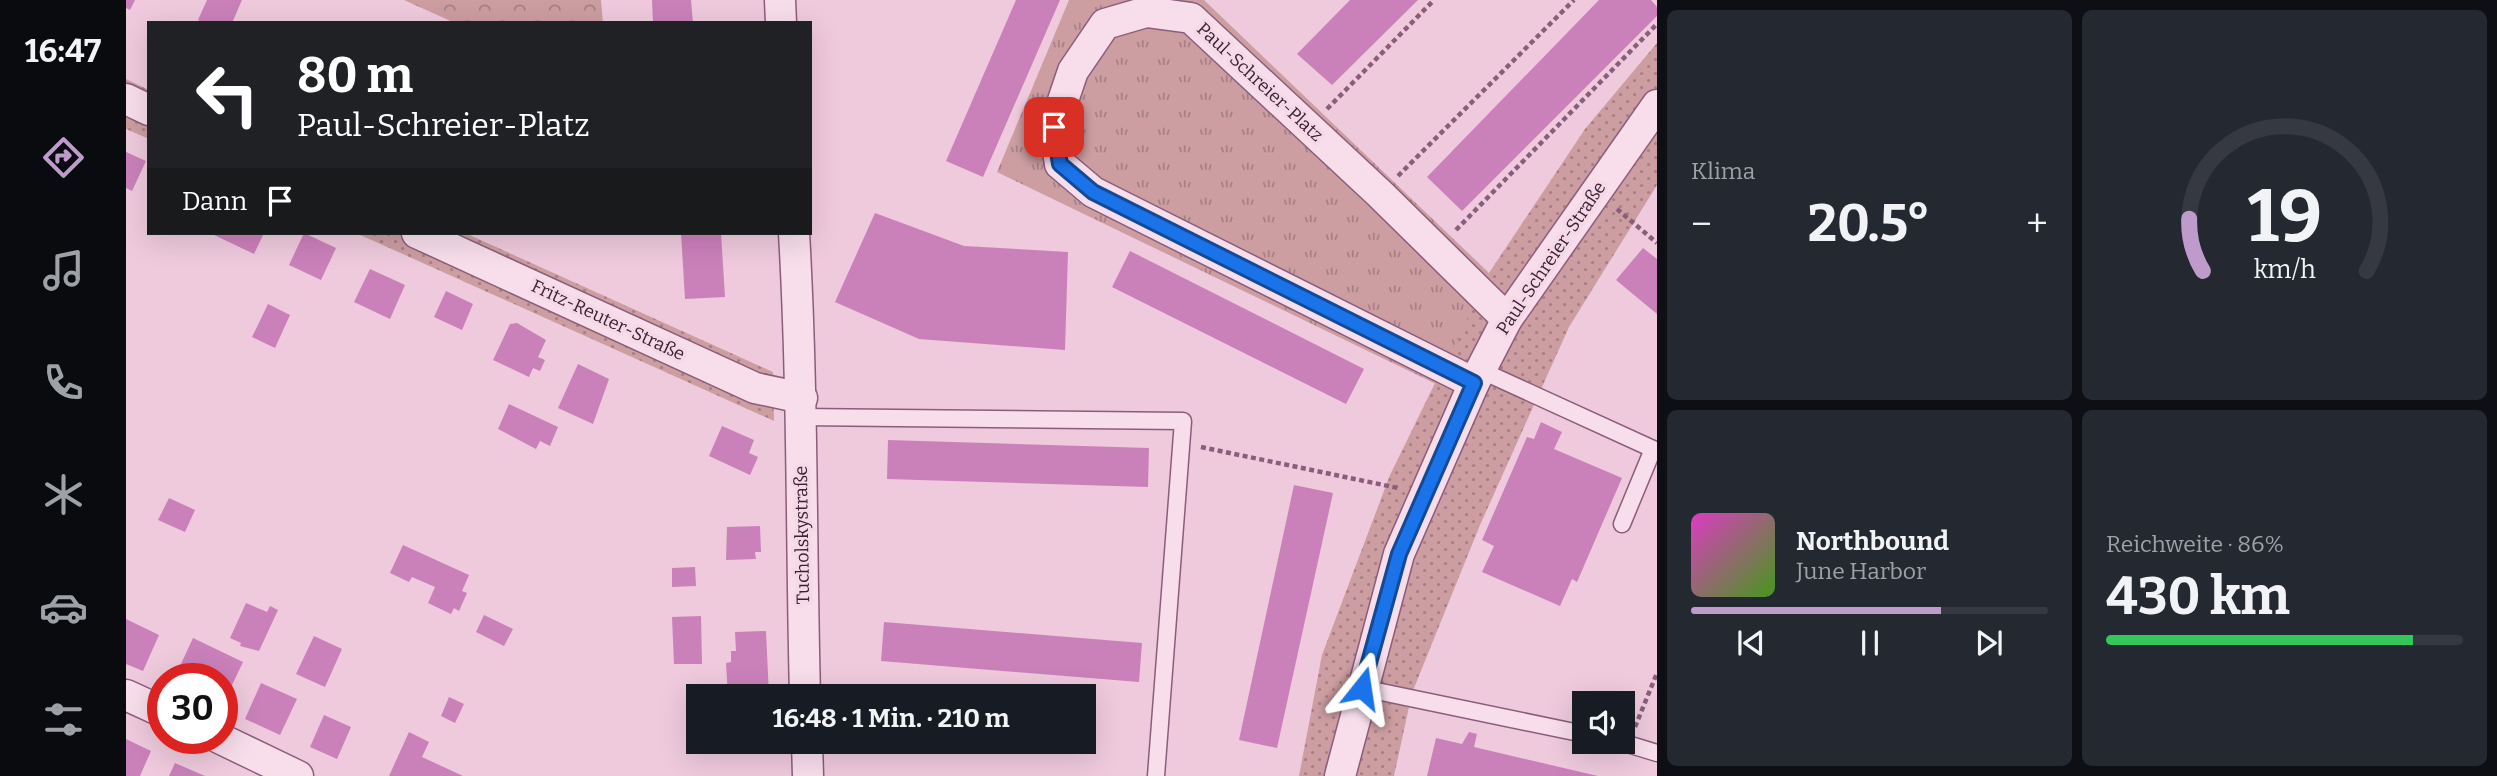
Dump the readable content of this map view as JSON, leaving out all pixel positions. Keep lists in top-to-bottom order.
{
  "streets": {
    "street": [
      "Paul-Schreier-Platz",
      "Paul-Schreier-Straße",
      "Fritz-Reuter-Straße",
      "Tucholskystraße"
    ]
  },
  "crossings": [
    ["Paul-Schreier-Platz", "Paul-Schreier-Straße"],
    ["Fritz-Reuter-Straße", "Tucholskystraße"]
  ],
  "page": {
    "tabs": "16:47",
    "tile": [
      "Klima",
      ["Reichweite · 86%", "430 km"]
    ],
    "turn": ["80 m", "Paul-Schreier-Platz"],
    "then": "Dann",
    "heat": ["−", "20.5°", "+"],
    "song": ["Northbound", "June Harbor"],
    "limit": "30",
    "trip": "16:48 · 1 Min. · 210 m",
    "gauge": ["19", "km/h"]
  }
}
